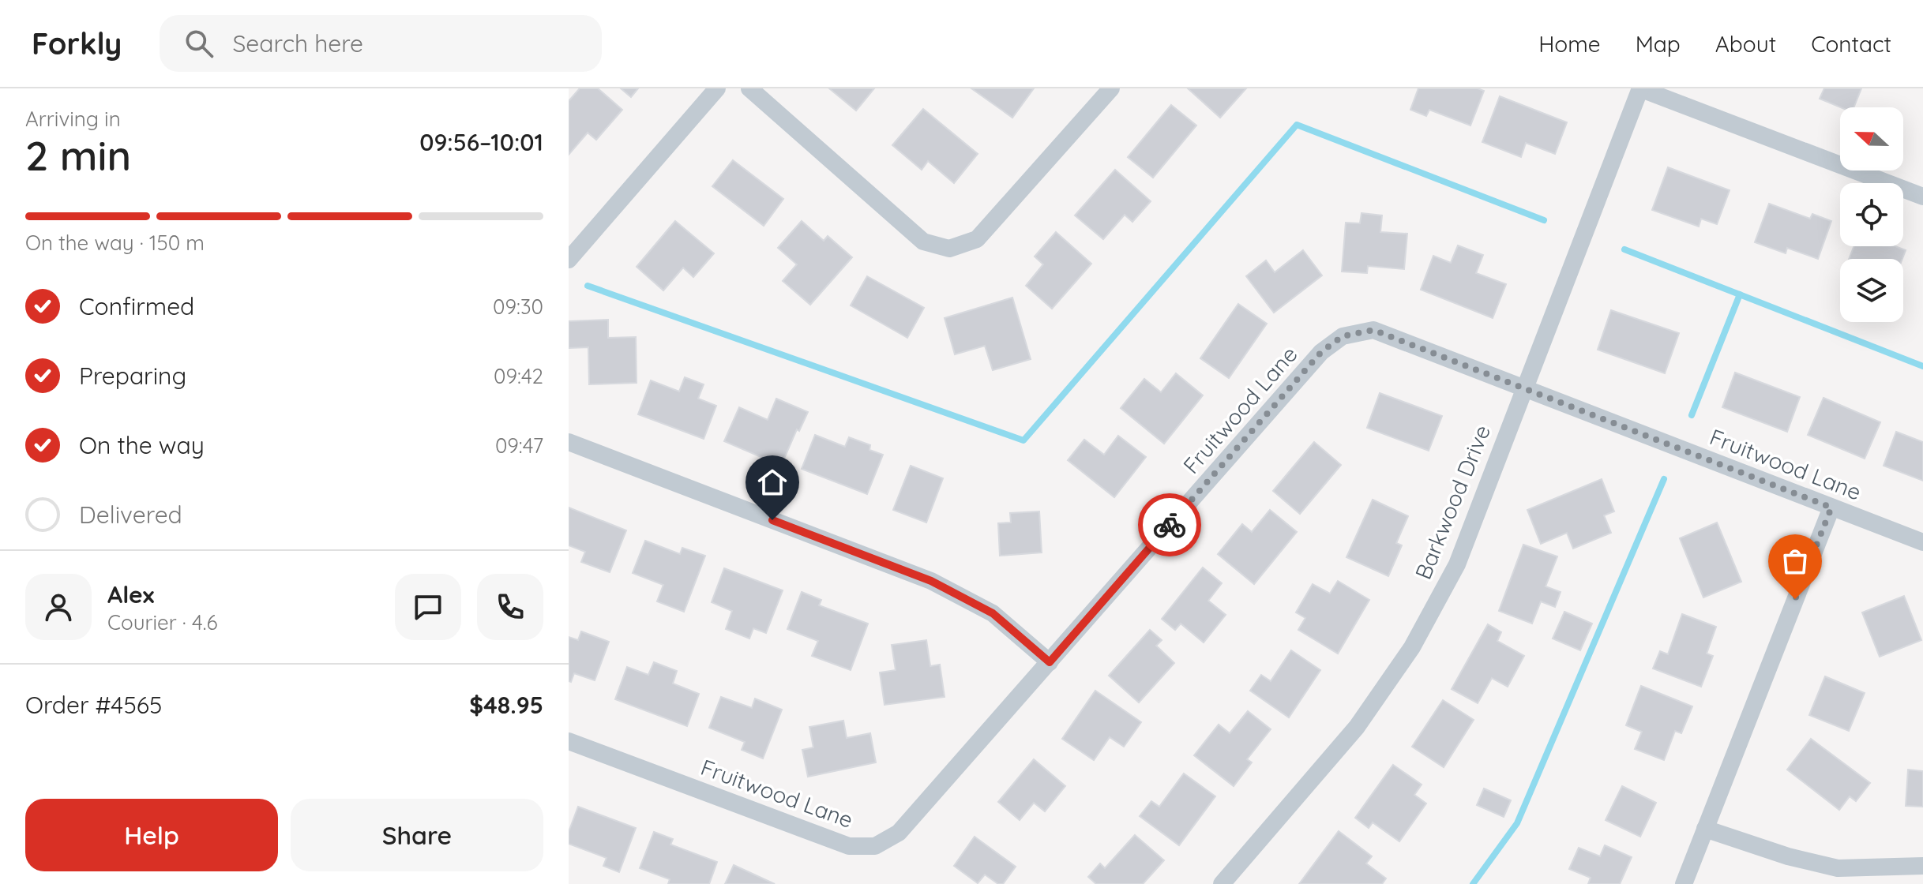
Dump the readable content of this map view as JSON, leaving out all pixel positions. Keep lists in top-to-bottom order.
{
  "streets": {
    "street": ["Fruitwood Lane", "Barkwood Drive"]
  },
  "crossings": [
    ["Fruitwood Lane", "Barkwood Drive"]
  ],
  "north": "left",
  "page": {
    "header": "Forkly",
    "search": "Search here",
    "nav": [
      "Home",
      "Map",
      "About",
      "Contact"
    ],
    "heading": ["2 min", "Arriving in", "09:56–10:01"],
    "panel": [
      "Alex",
      "Courier · 4.6",
      "Order #4565",
      "$48.95"
    ],
    "bar": "On the way · 150 m",
    "list": [
      ["Confirmed", "09:30"],
      ["Preparing", "09:42"],
      ["On the way", "09:47"],
      "Delivered"
    ],
    "buttons": ["Help", "Share"]
  }
}
